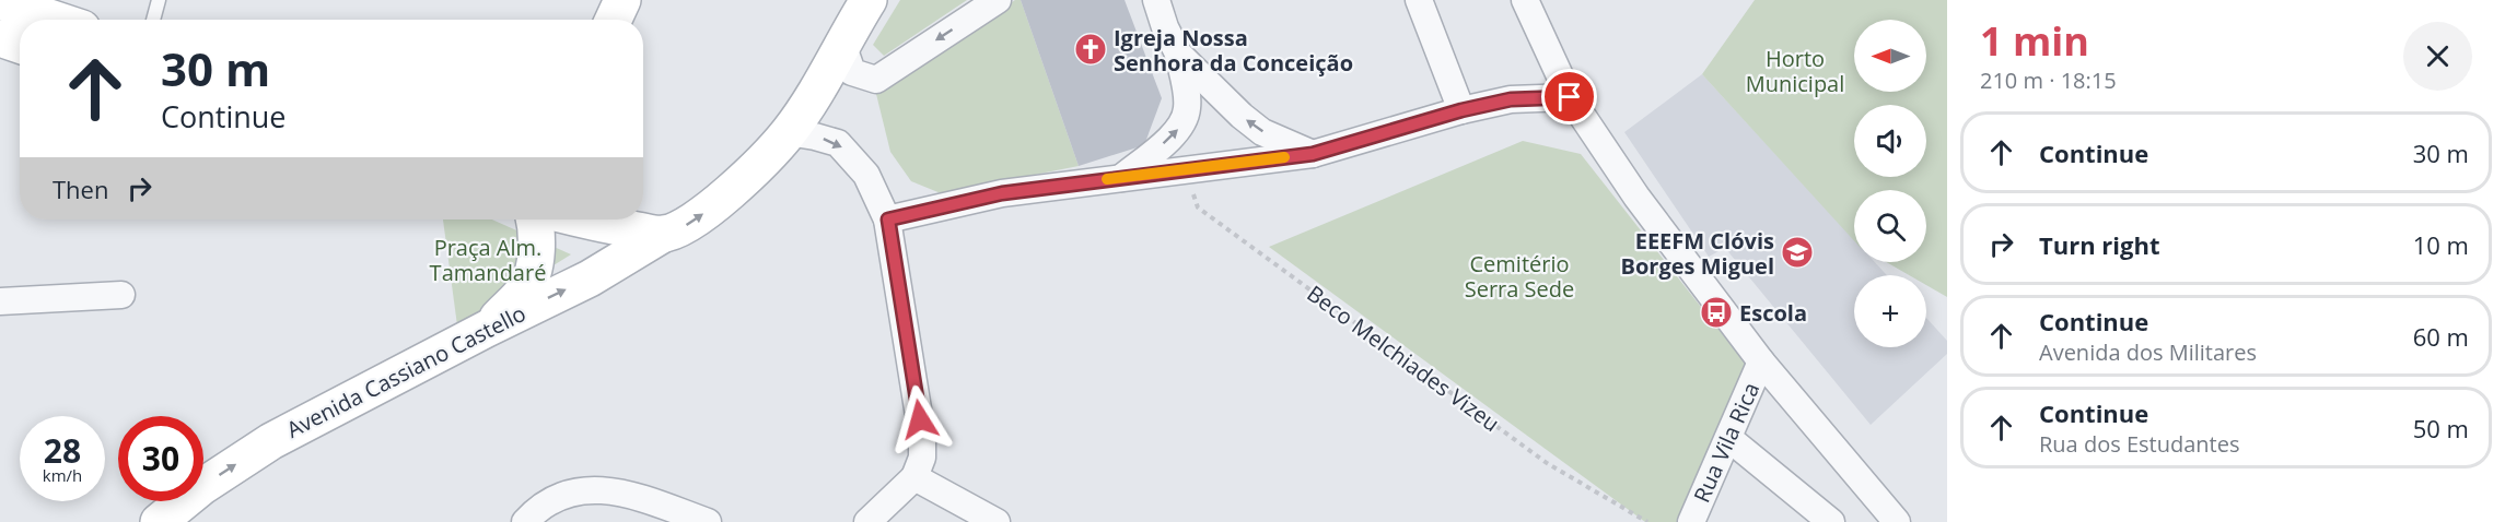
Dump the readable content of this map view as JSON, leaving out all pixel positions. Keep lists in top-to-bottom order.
{
  "streets": {
    "street": ["Avenida Cassiano Castello", "Rua Vila Rica"],
    "path": ["Beco Melchiades Vizeu"]
  },
  "one_way": ["Avenida Cassiano Castello"],
  "parks": ["Horto Municipal", "Praça Alm. Tamandaré", "Cemitério Serra Sede"],
  "places": {
    "church": ["Igreja Nossa Senhora da Conceição"],
    "school or university": ["EEEFM Clóvis Borges Miguel"],
    "bus stop": ["Escola"]
  },
  "north": "left",
  "page": {
    "heading": ["1 min", "210 m · 18:15"],
    "map_buttons": "+",
    "turn": ["30 m", "Continue"],
    "list": [
      {
        "name": "Continue",
        "value": "30 m"
      },
      {
        "name": "Turn right",
        "value": "10 m"
      },
      {
        "name": "Continue",
        "note": "Avenida dos Militares",
        "value": "60 m"
      },
      {
        "name": "Continue",
        "note": "Rua dos Estudantes",
        "value": "50 m"
      }
    ],
    "then": "Then",
    "speed": "28 km/h",
    "limit": "30"
  }
}
